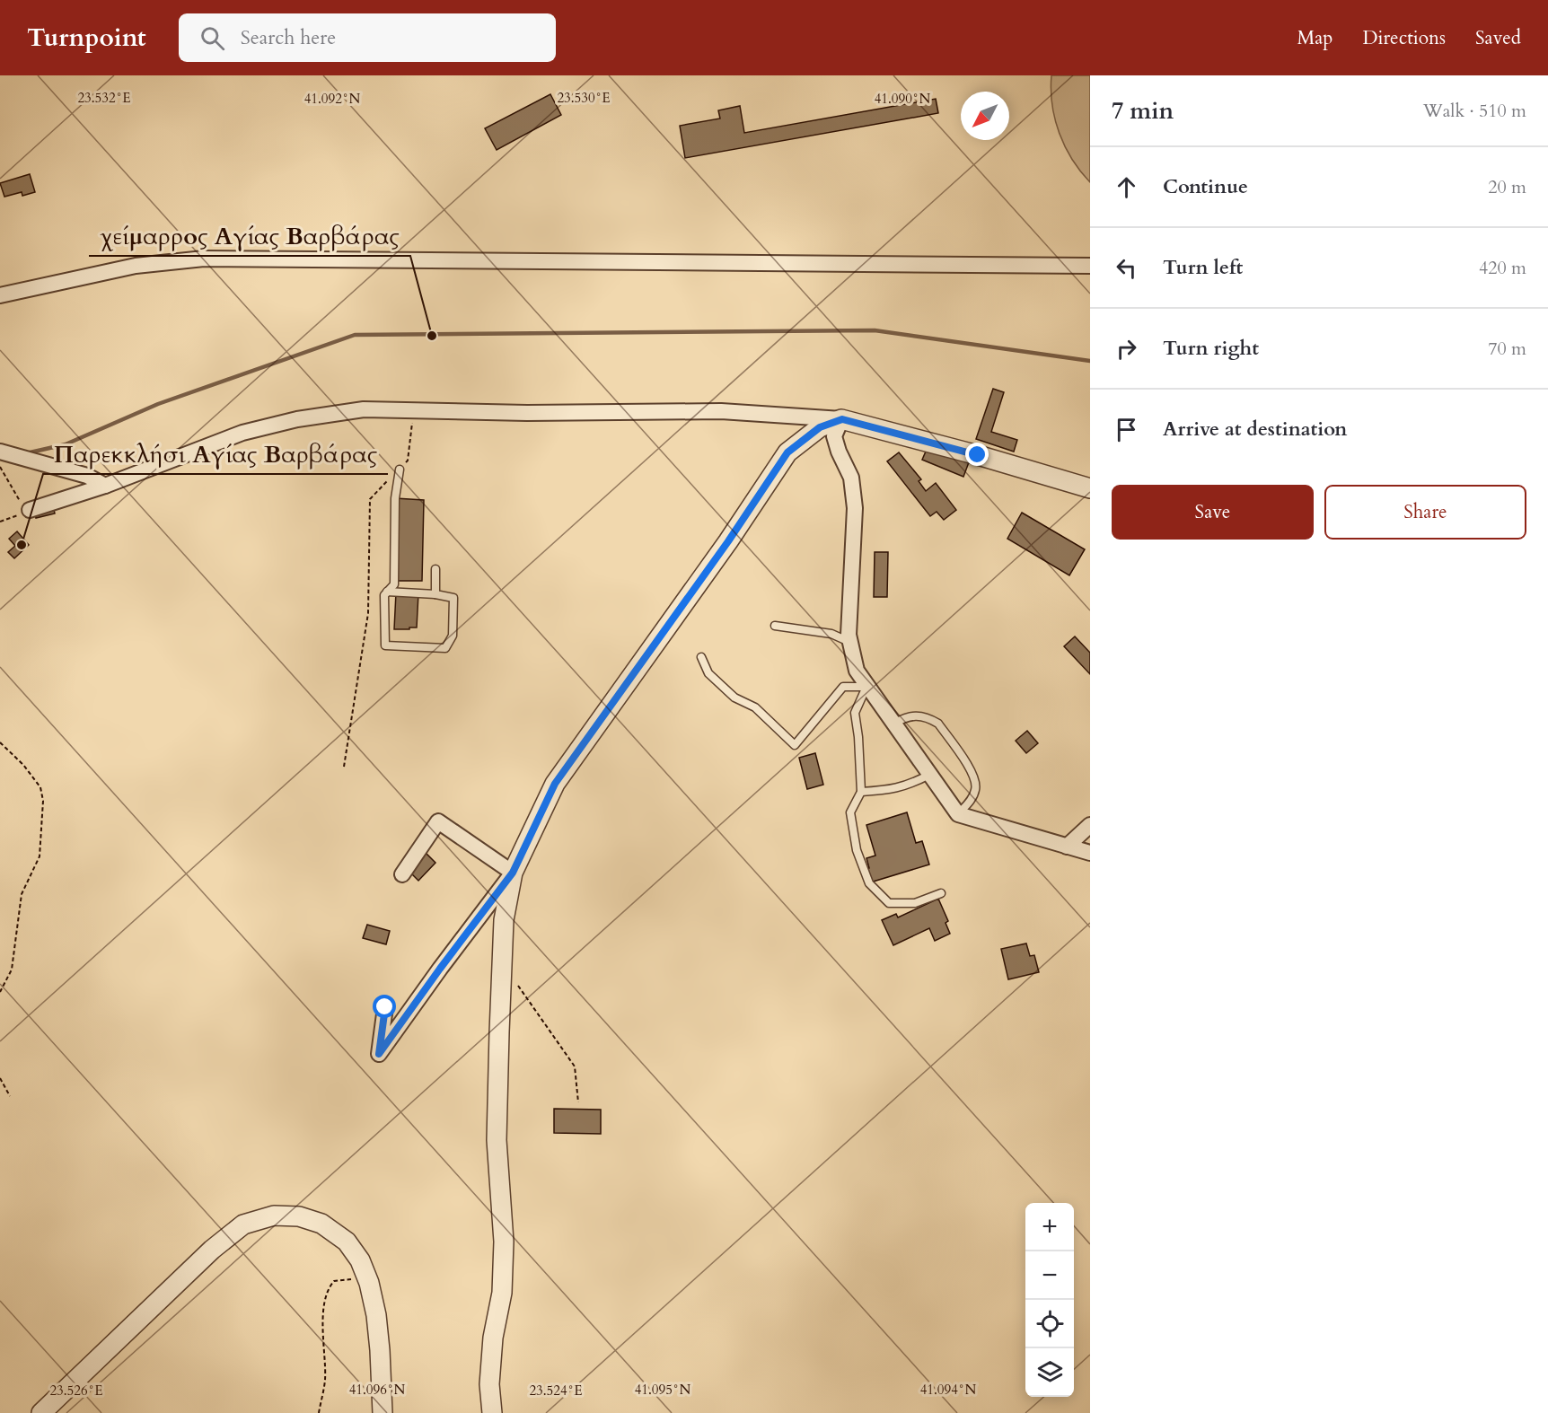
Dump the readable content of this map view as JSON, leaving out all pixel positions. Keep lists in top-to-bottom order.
{
  "places": ["χείμαρρος Αγίας Βαρβάρας", "Παρεκκλήσι Αγίας Βαρβάρας"],
  "north": "bottom left",
  "page": {
    "header": "Turnpoint",
    "search": "Search here",
    "nav": ["Map", "Directions", "Saved"],
    "heading": ["7 min", "Walk · 510 m"],
    "list": [
      ["Continue", "20 m"],
      ["Turn left", "420 m"],
      ["Turn right", "70 m"],
      "Arrive at destination"
    ],
    "buttons": ["Save", "Share"],
    "map_buttons": ["+", "−"]
  },
  "coordinates": [
    "23.532°E",
    "23.530°E",
    "41.092°N",
    "41.090°N",
    "41.096°N",
    "41.095°N",
    "41.094°N",
    "23.526°E",
    "23.524°E"
  ]
}
